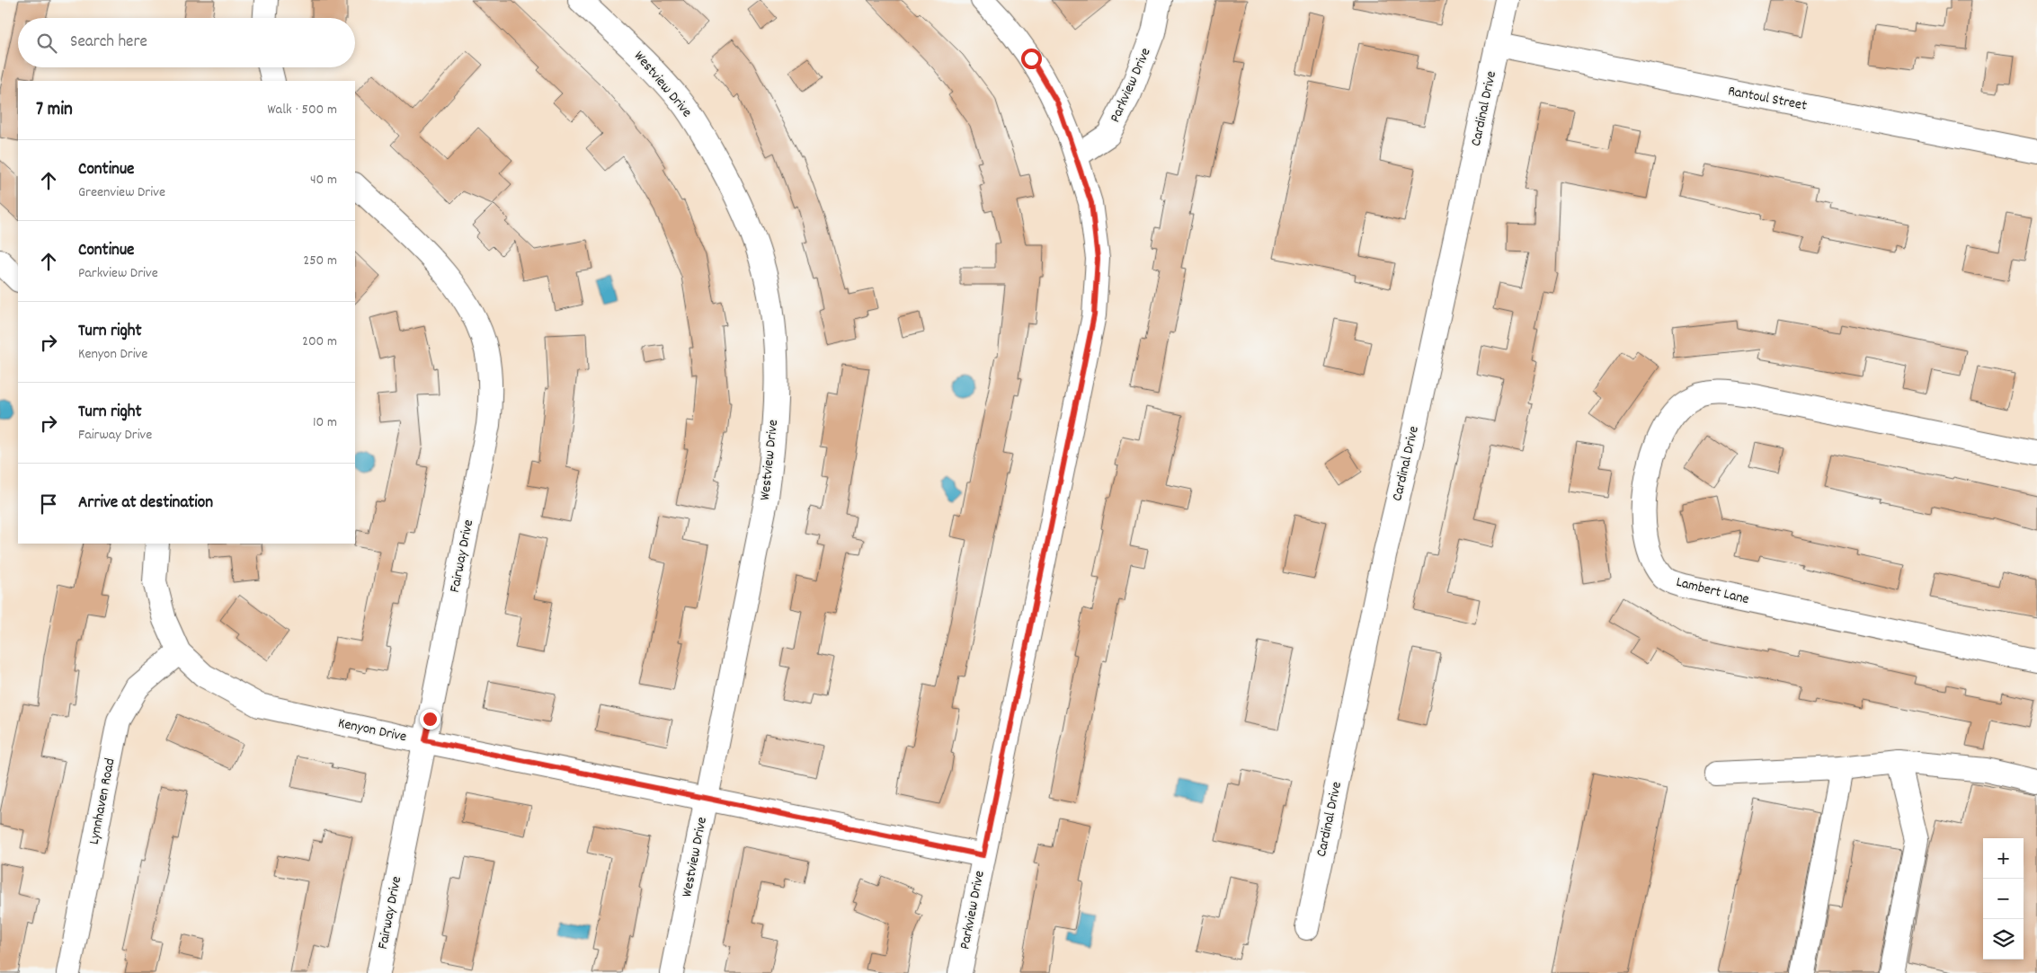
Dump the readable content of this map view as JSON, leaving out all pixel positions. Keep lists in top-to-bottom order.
{
  "streets": {
    "street": [
      "Westview Drive",
      "Parkview Drive",
      "Rantoul Street",
      "Cardinal Drive",
      "Fairway Drive",
      "Lambert Lane",
      "Kenyon Drive",
      "Lynnhaven Road"
    ]
  },
  "crossings": [
    ["Westview Drive", "Kenyon Drive"],
    ["Parkview Drive", "Kenyon Drive"],
    ["Rantoul Street", "Cardinal Drive"],
    ["Fairway Drive", "Kenyon Drive"],
    ["Kenyon Drive", "Lynnhaven Road"]
  ],
  "page": {
    "search": "Search here",
    "heading": ["7 min", "Walk · 500 m"],
    "list": [
      ["Continue", "Greenview Drive", "40 m"],
      ["Continue", "Parkview Drive", "250 m"],
      ["Turn right", "Kenyon Drive", "200 m"],
      ["Turn right", "Fairway Drive", "10 m"],
      "Arrive at destination"
    ],
    "map_buttons": ["+", "−"]
  }
}
